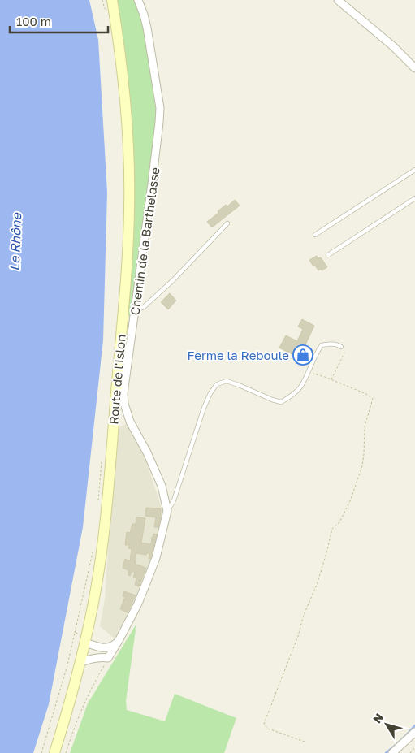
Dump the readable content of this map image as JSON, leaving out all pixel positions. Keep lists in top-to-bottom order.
{
  "streets": {
    "street": ["Chemin de la Barthelasse", "Route de l'Islon"]
  },
  "water": ["Le Rhône"],
  "places": {
    "shop": ["Ferme la Reboule"]
  },
  "scale_bar": "100 m",
  "north": "top left"
}
